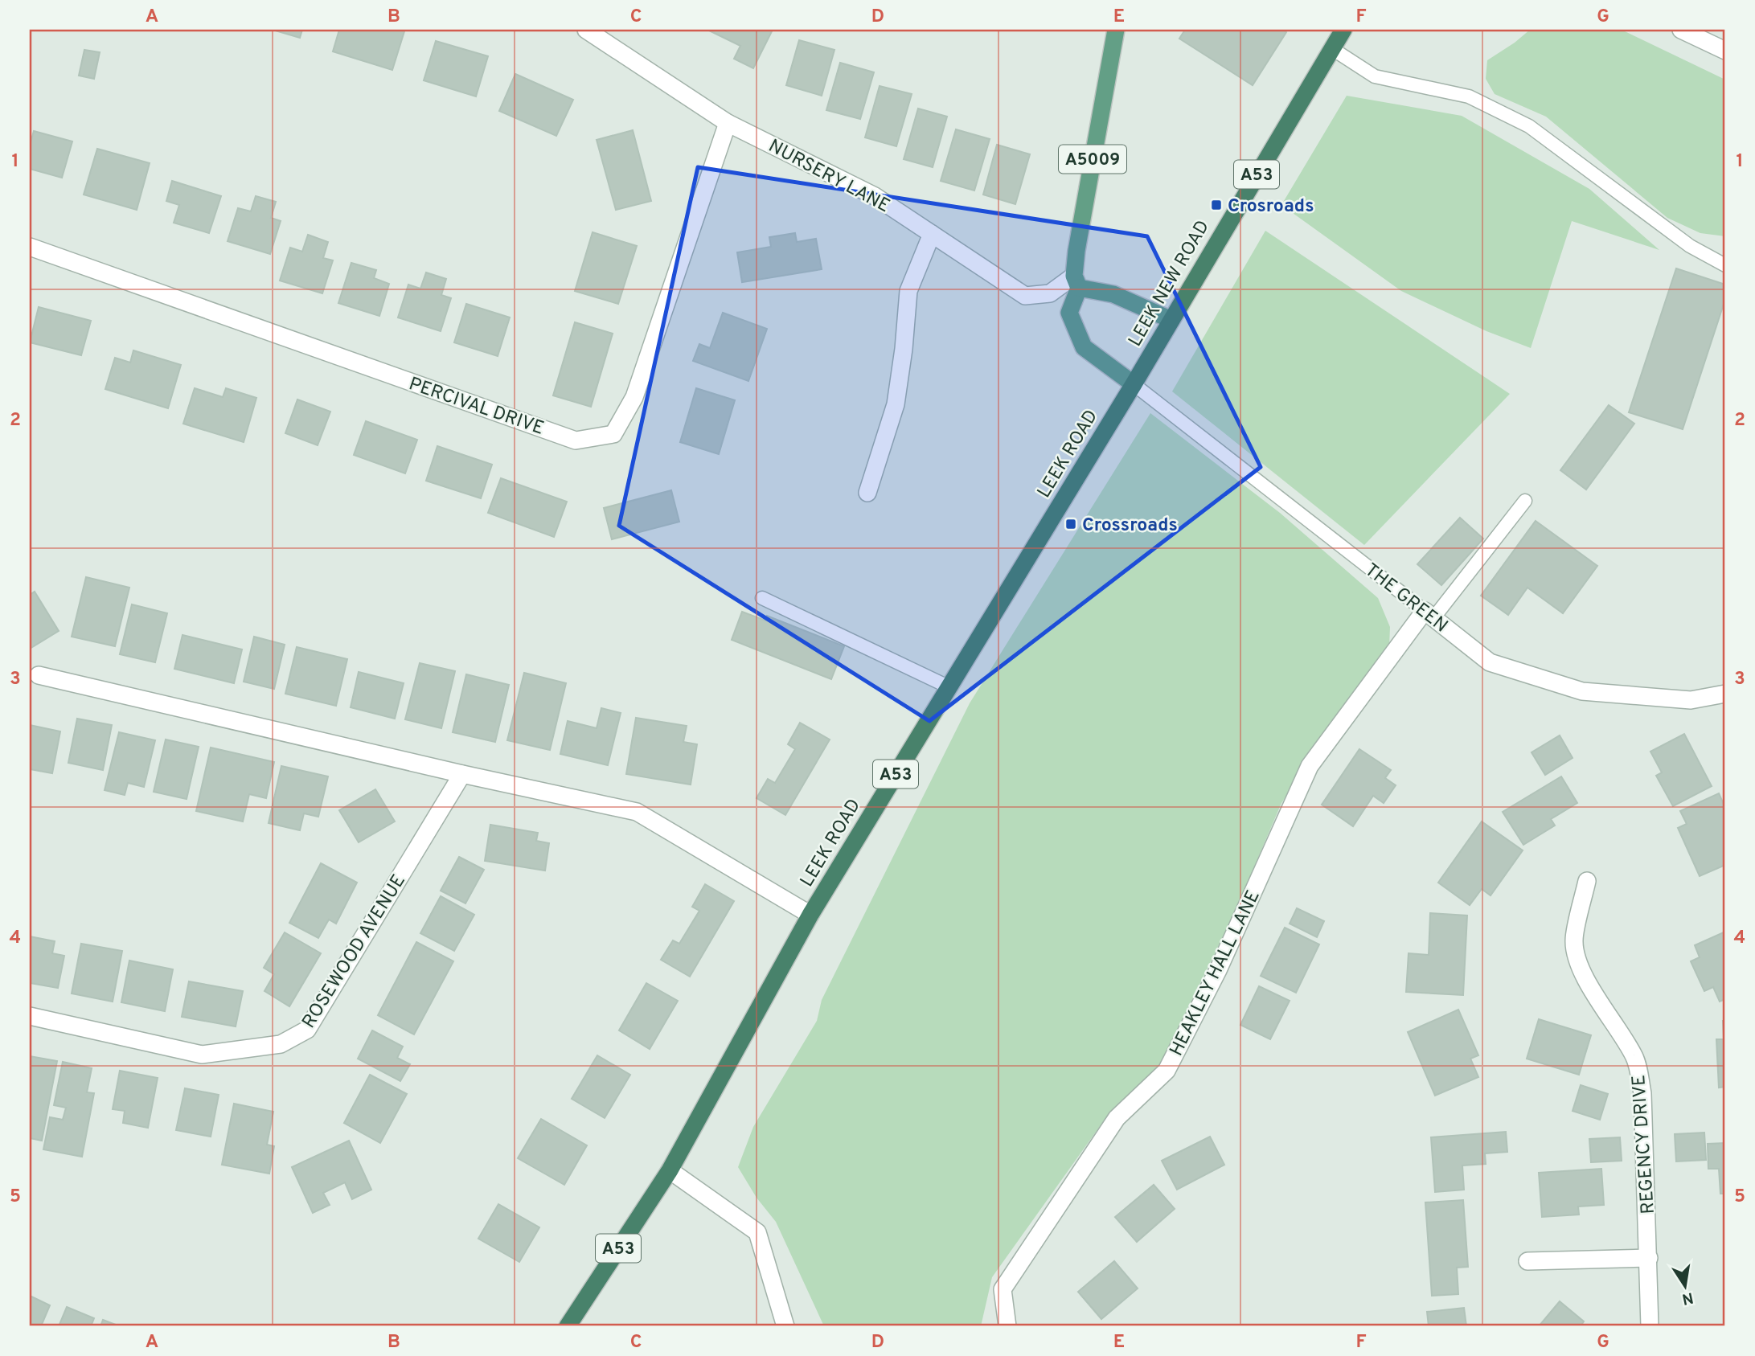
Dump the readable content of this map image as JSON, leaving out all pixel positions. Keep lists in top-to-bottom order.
{
  "streets": {
    "highway": ["A53", "LEEK NEW ROAD", "LEEK ROAD"],
    "main road": ["A5009"],
    "street": [
      "NURSERY LANE",
      "PERCIVAL DRIVE",
      "THE GREEN",
      "ROSEWOOD AVENUE",
      "HEAKLEY HALL LANE",
      "REGENCY DRIVE"
    ]
  },
  "crossings": [
    ["A5009", "NURSERY LANE"],
    ["A5009", "LEEK NEW ROAD"],
    ["A5009", "LEEK ROAD"],
    ["A5009", "THE GREEN"],
    ["NURSERY LANE", "PERCIVAL DRIVE"],
    ["LEEK NEW ROAD", "LEEK ROAD"],
    ["LEEK NEW ROAD", "THE GREEN"],
    ["LEEK ROAD", "THE GREEN"],
    ["THE GREEN", "HEAKLEY HALL LANE"]
  ],
  "places": {
    "transit": ["Crosroads", "Crossroads"]
  },
  "north": "bottom",
  "grid": {
    "columns": [
      "A",
      "B",
      "C",
      "D",
      "E",
      "F",
      "G"
    ],
    "rows": [
      "1",
      "2",
      "3",
      "4",
      "5"
    ]
  }
}
